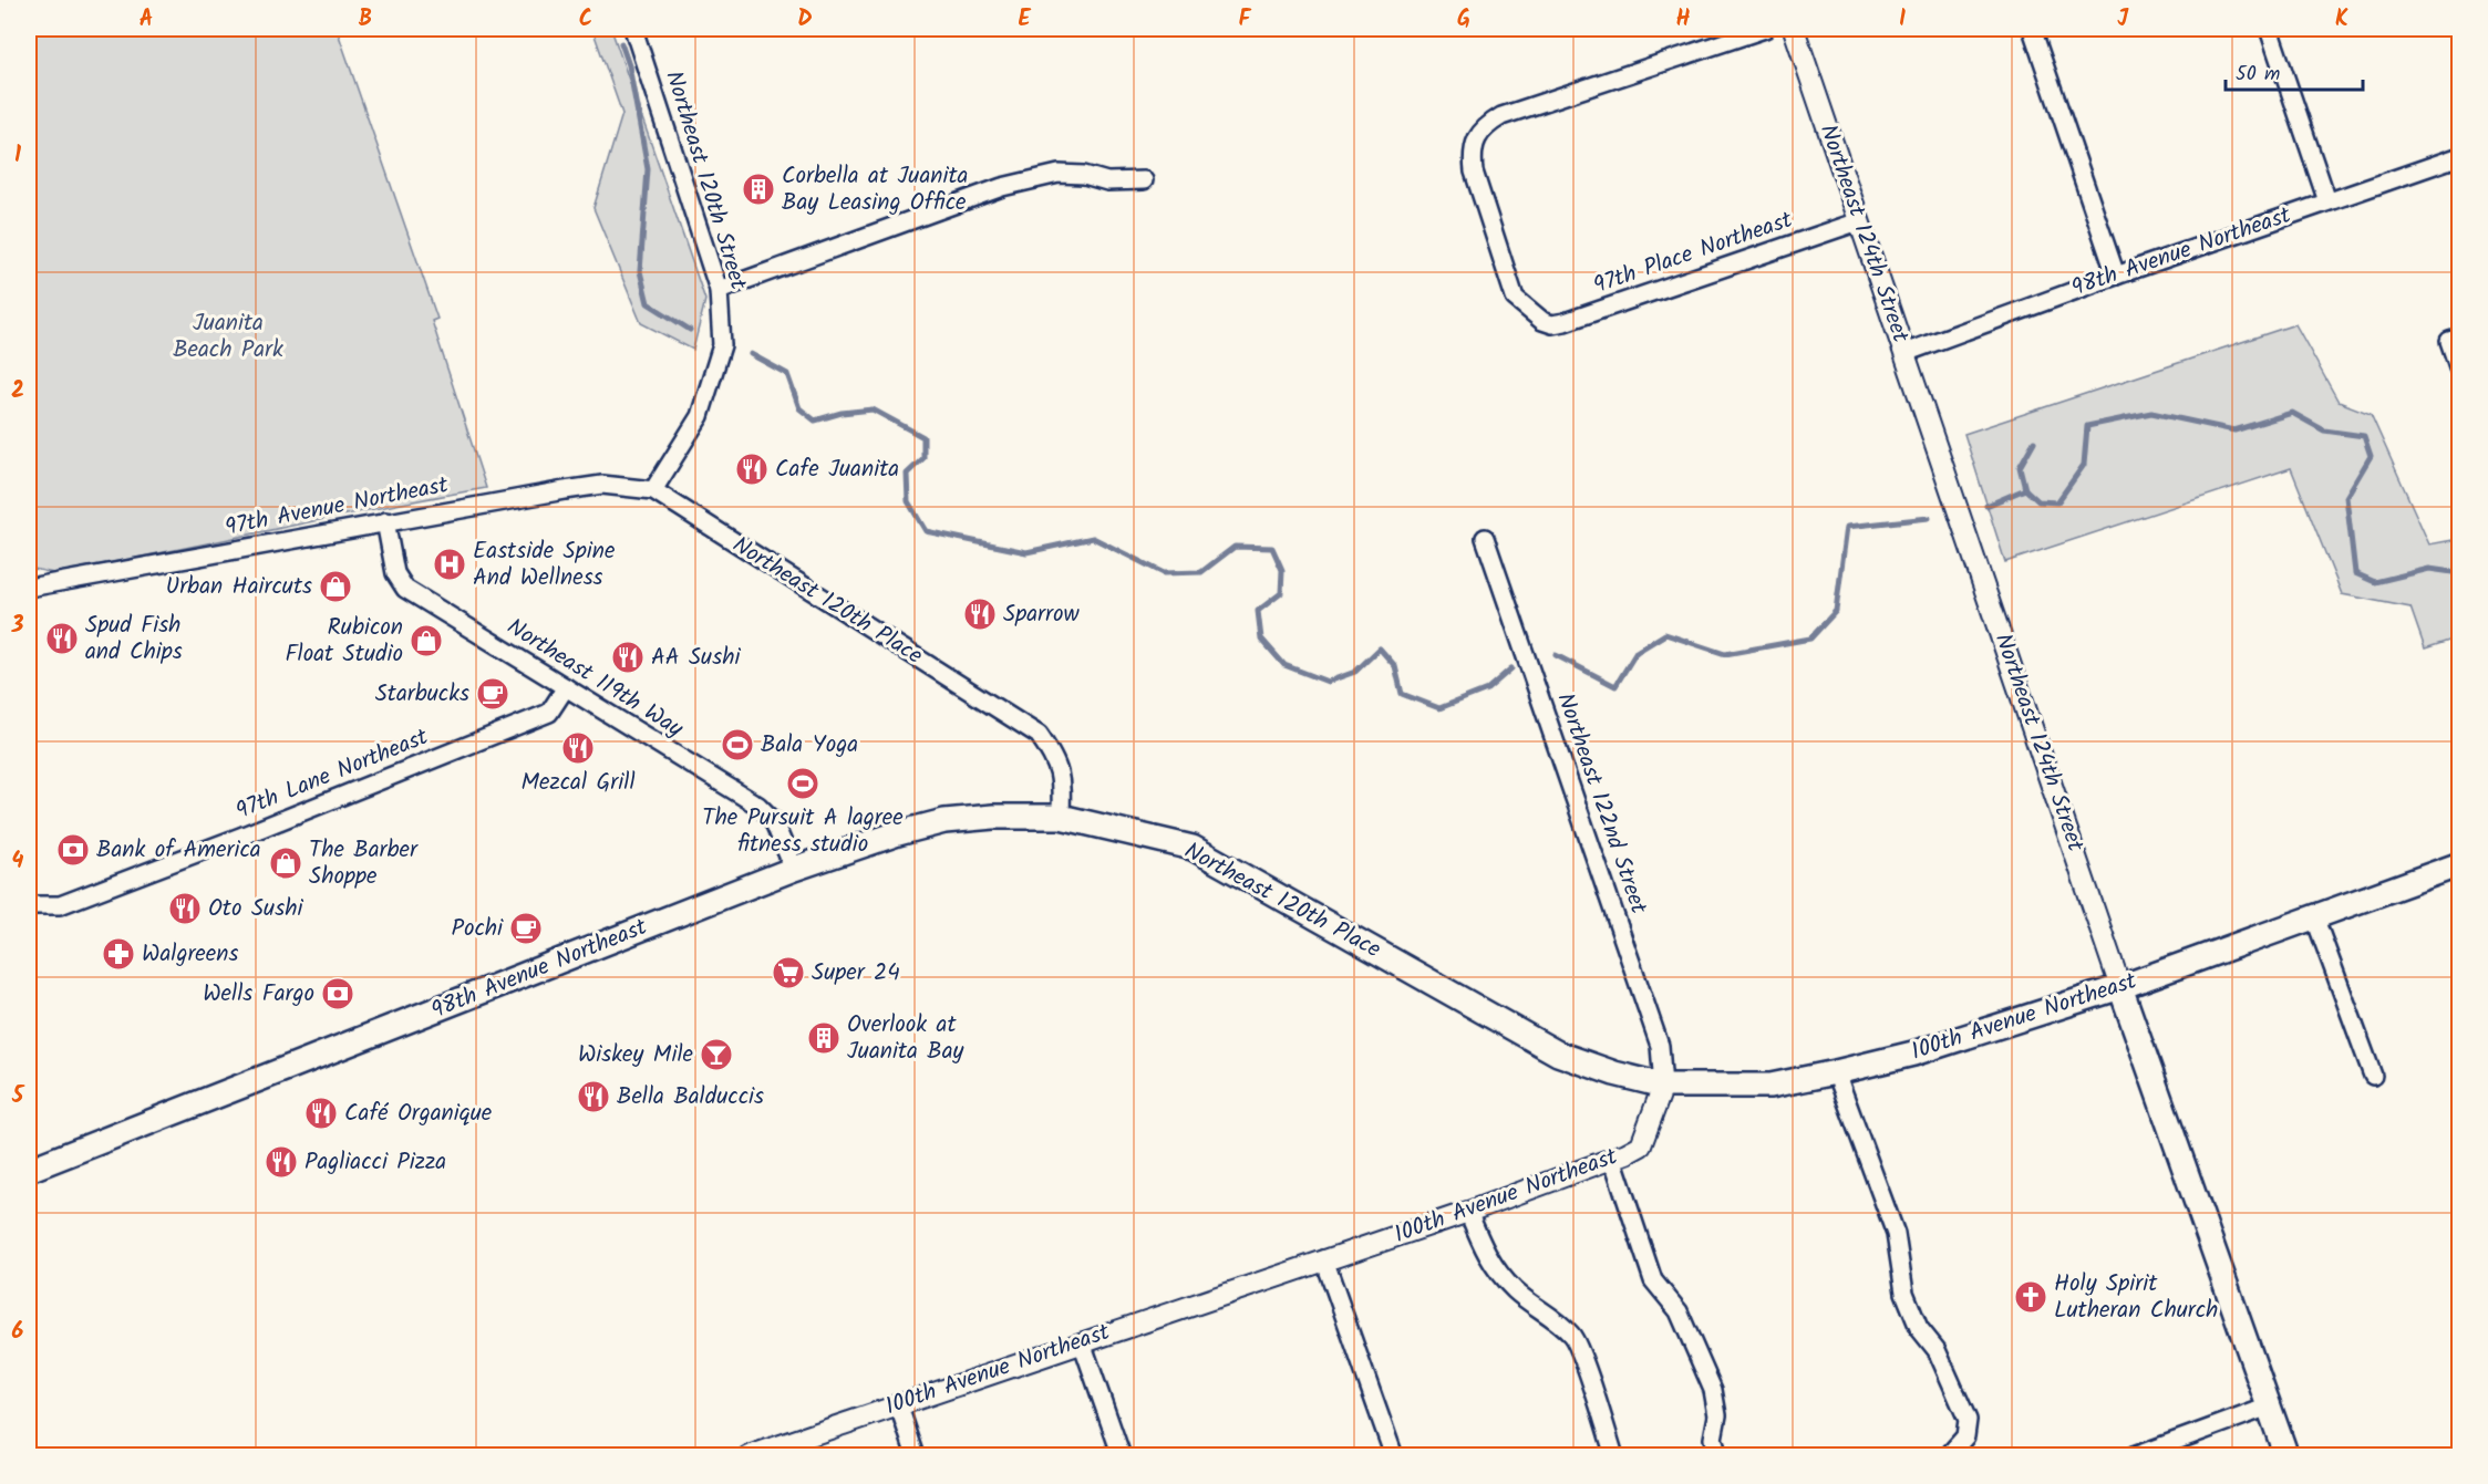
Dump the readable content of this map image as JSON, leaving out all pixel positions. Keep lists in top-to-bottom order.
{
  "streets": {
    "main road": [
      "Northeast 124th Street",
      "98th Avenue Northeast",
      "Northeast 120th Place",
      "100th Avenue Northeast"
    ],
    "street": [
      "Northeast 120th Street",
      "97th Place Northeast",
      "97th Avenue Northeast",
      "Northeast 119th Way",
      "97th Lane Northeast",
      "Northeast 122nd Street"
    ]
  },
  "crossings": [
    ["Northeast 120th Street", "97th Avenue Northeast"],
    ["Northeast 120th Street", "Northeast 120th Place"],
    ["Northeast 124th Street", "98th Avenue Northeast"],
    ["Northeast 124th Street", "97th Place Northeast"],
    ["Northeast 124th Street", "100th Avenue Northeast"],
    ["98th Avenue Northeast", "Northeast 120th Place"],
    ["98th Avenue Northeast", "Northeast 119th Way"],
    ["97th Avenue Northeast", "Northeast 120th Place"],
    ["97th Avenue Northeast", "Northeast 119th Way"],
    ["Northeast 120th Place", "Northeast 122nd Street"],
    ["Northeast 120th Place", "100th Avenue Northeast"],
    ["Northeast 119th Way", "97th Lane Northeast"],
    ["Northeast 122nd Street", "100th Avenue Northeast"]
  ],
  "parks": ["Juanita Beach Park"],
  "places": {
    "building": ["Corbella at Juanita Bay Leasing Office", "Overlook at Juanita Bay"],
    "restaurant": [
      "Cafe Juanita",
      "Sparrow",
      "Spud Fish and Chips",
      "AA Sushi",
      "Mezcal Grill",
      "Oto Sushi",
      "Bella Balduccis",
      "Café Organique",
      "Pagliacci Pizza"
    ],
    "hospital": ["Eastside Spine And Wellness"],
    "shop": ["Urban Haircuts", "Rubicon Float Studio", "The Barber Shoppe"],
    "cafe": ["Starbucks", "Pochi"],
    "sports": ["Bala Yoga", "The Pursuit A lagree fitness studio"],
    "bank": ["Bank of America", "Wells Fargo"],
    "pharmacy": ["Walgreens"],
    "supermarket": ["Super 24"],
    "bar": ["Wiskey Mile"],
    "church": ["Holy Spirit Lutheran Church"]
  },
  "scale_bar": "50 m",
  "grid": {
    "columns": [
      "A",
      "B",
      "C",
      "D",
      "E",
      "F",
      "G",
      "H",
      "I",
      "J",
      "K"
    ],
    "rows": [
      "1",
      "2",
      "3",
      "4",
      "5",
      "6"
    ]
  }
}
